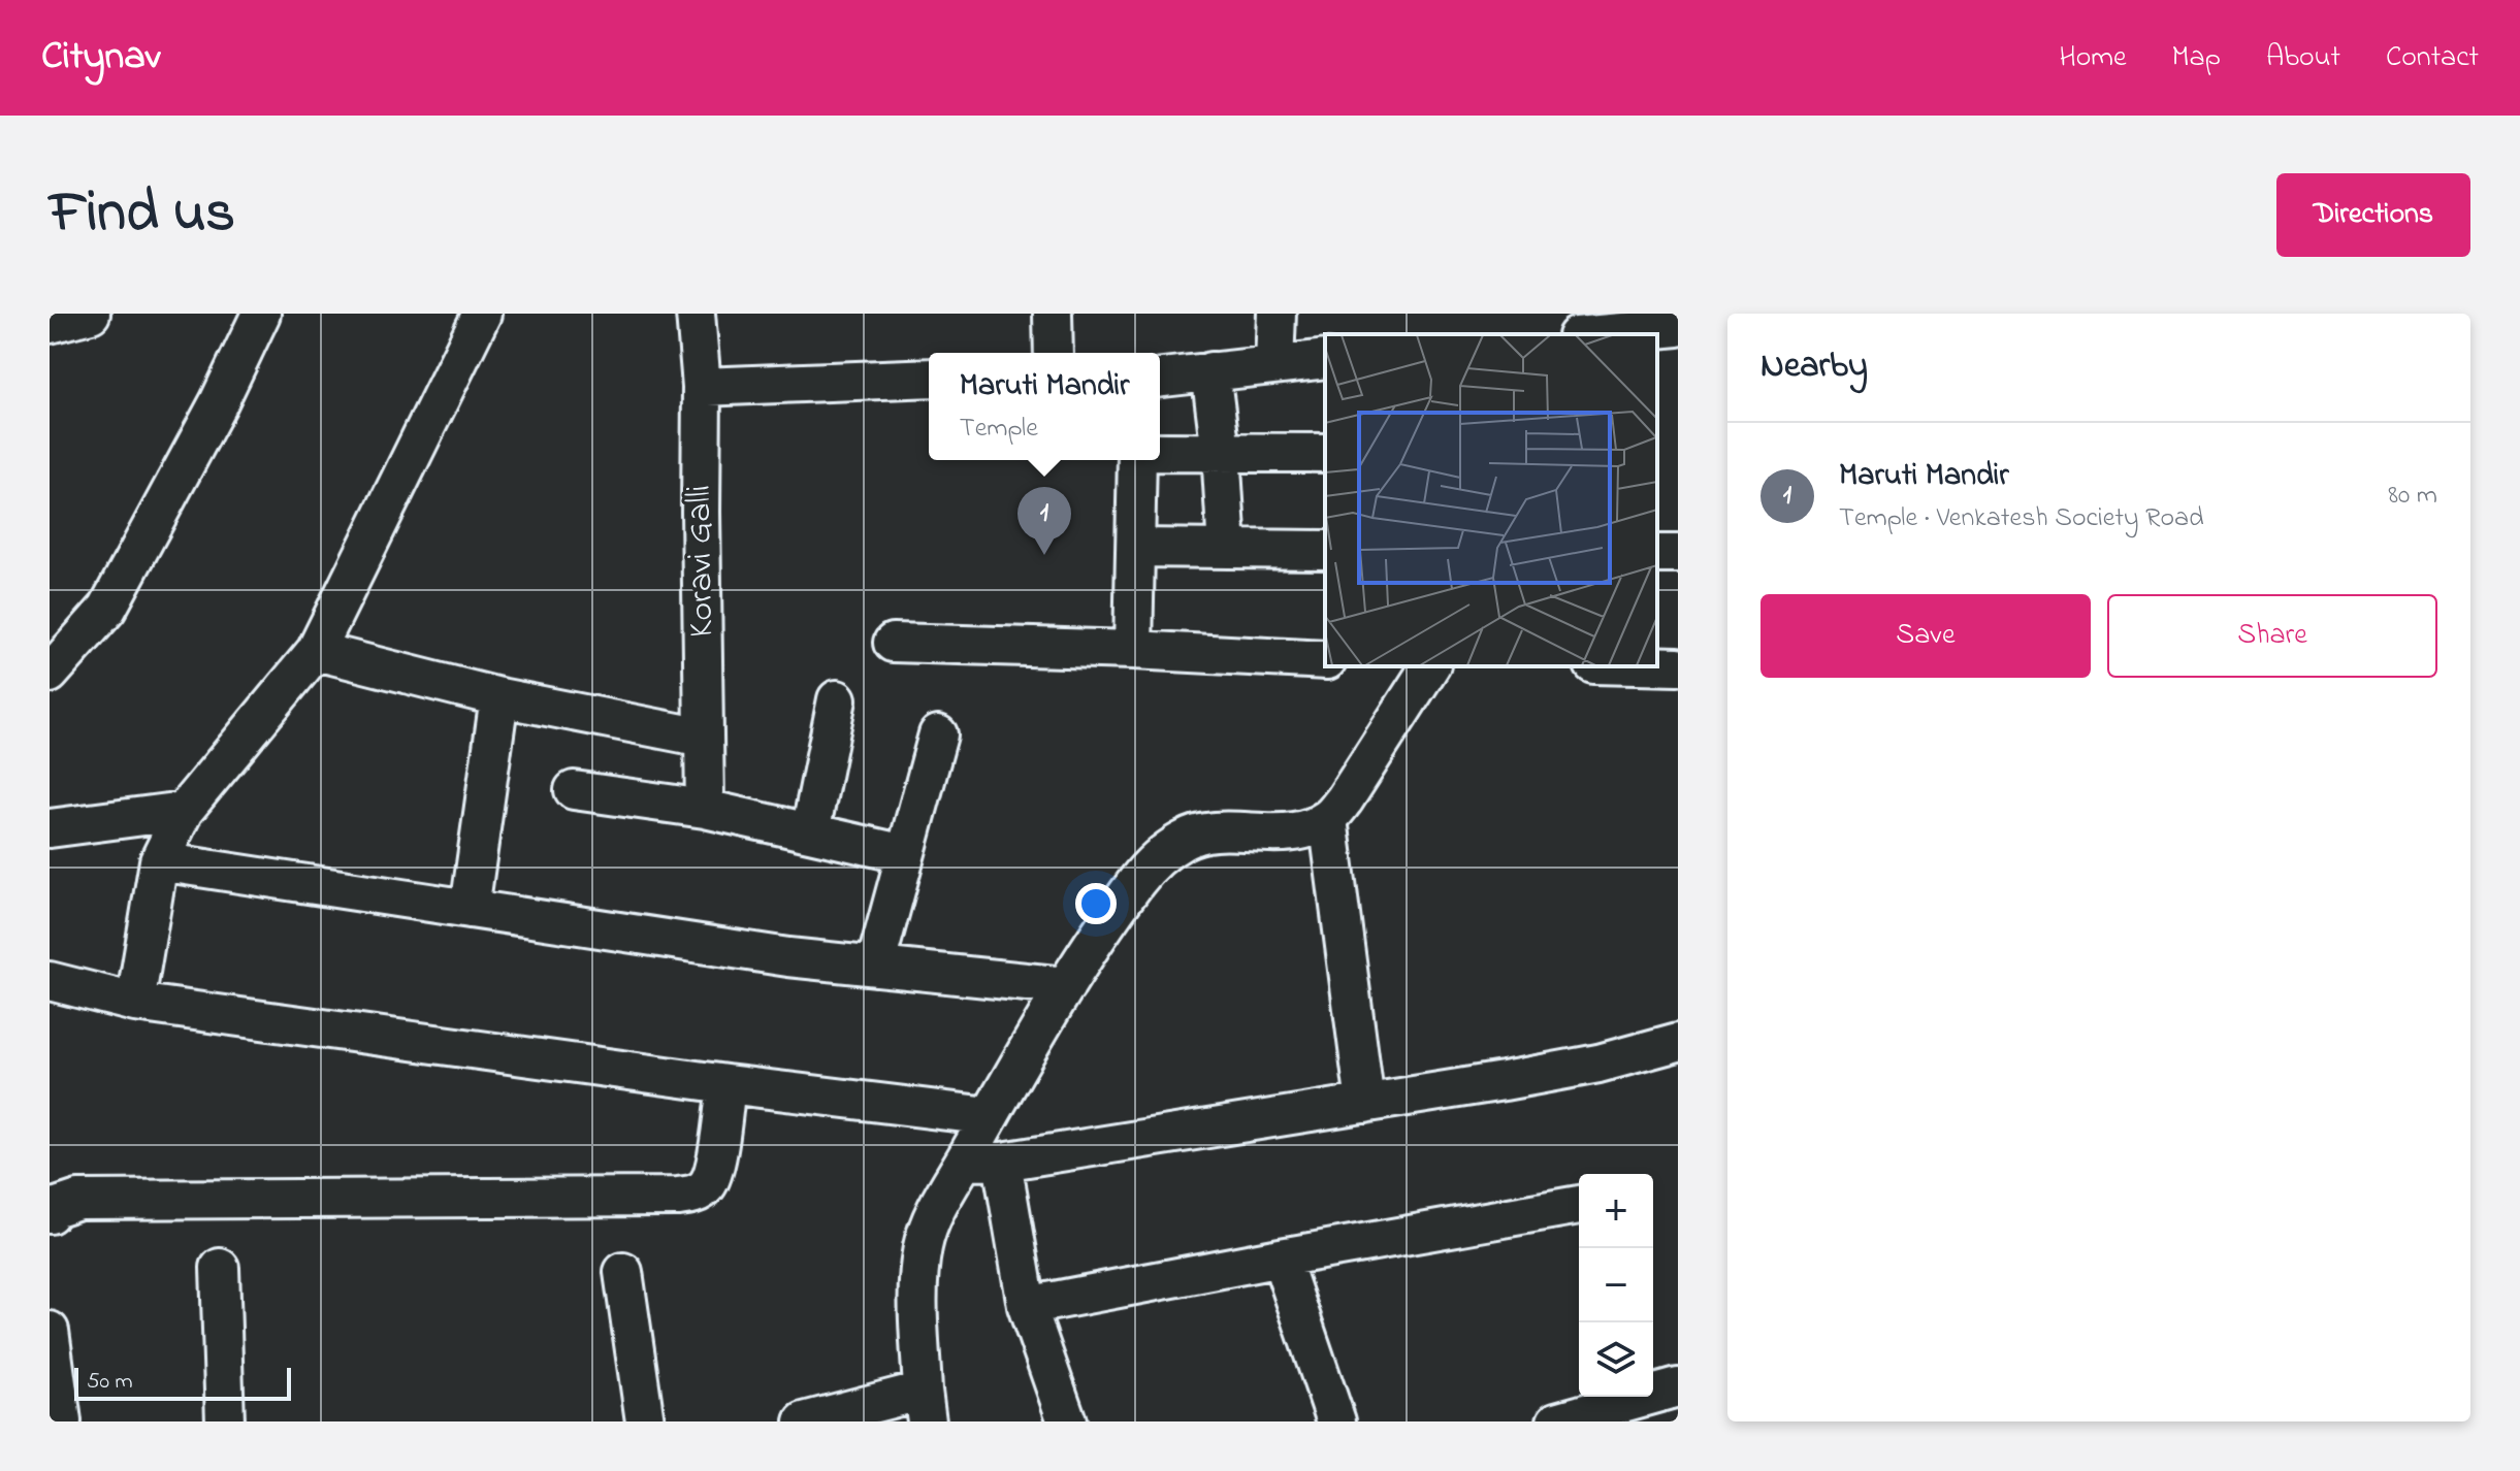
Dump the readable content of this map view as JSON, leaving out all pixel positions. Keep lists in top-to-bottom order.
{
  "streets": {
    "street": ["Koravi Galli"]
  },
  "scale_bar": "50 m",
  "page": {
    "header": "Citynav",
    "nav": [
      "Home",
      "Map",
      "About",
      "Contact"
    ],
    "title": "Find us",
    "buttons": [
      "Directions",
      ["Save", "Share"]
    ],
    "heading": "Nearby",
    "popup": ["Maruti Mandir", "Temple"],
    "list": [
      {
        "mark": "1",
        "name": "Maruti Mandir",
        "note": "Temple · Venkatesh Society Road",
        "value": "80 m"
      }
    ],
    "pins": "1",
    "map_buttons": ["+", "−"],
    "scale": "50 m"
  }
}
